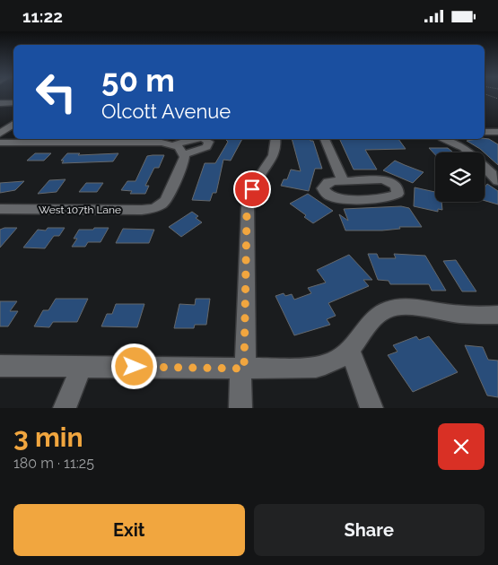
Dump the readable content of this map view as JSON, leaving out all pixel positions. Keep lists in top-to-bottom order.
{
  "streets": {
    "street": ["West 107th Lane"]
  },
  "page": {
    "status": "11:22",
    "turn": ["50 m", "Olcott Avenue"],
    "heading": ["3 min", "180 m · 11:25"],
    "buttons": ["Exit", "Share"]
  }
}
